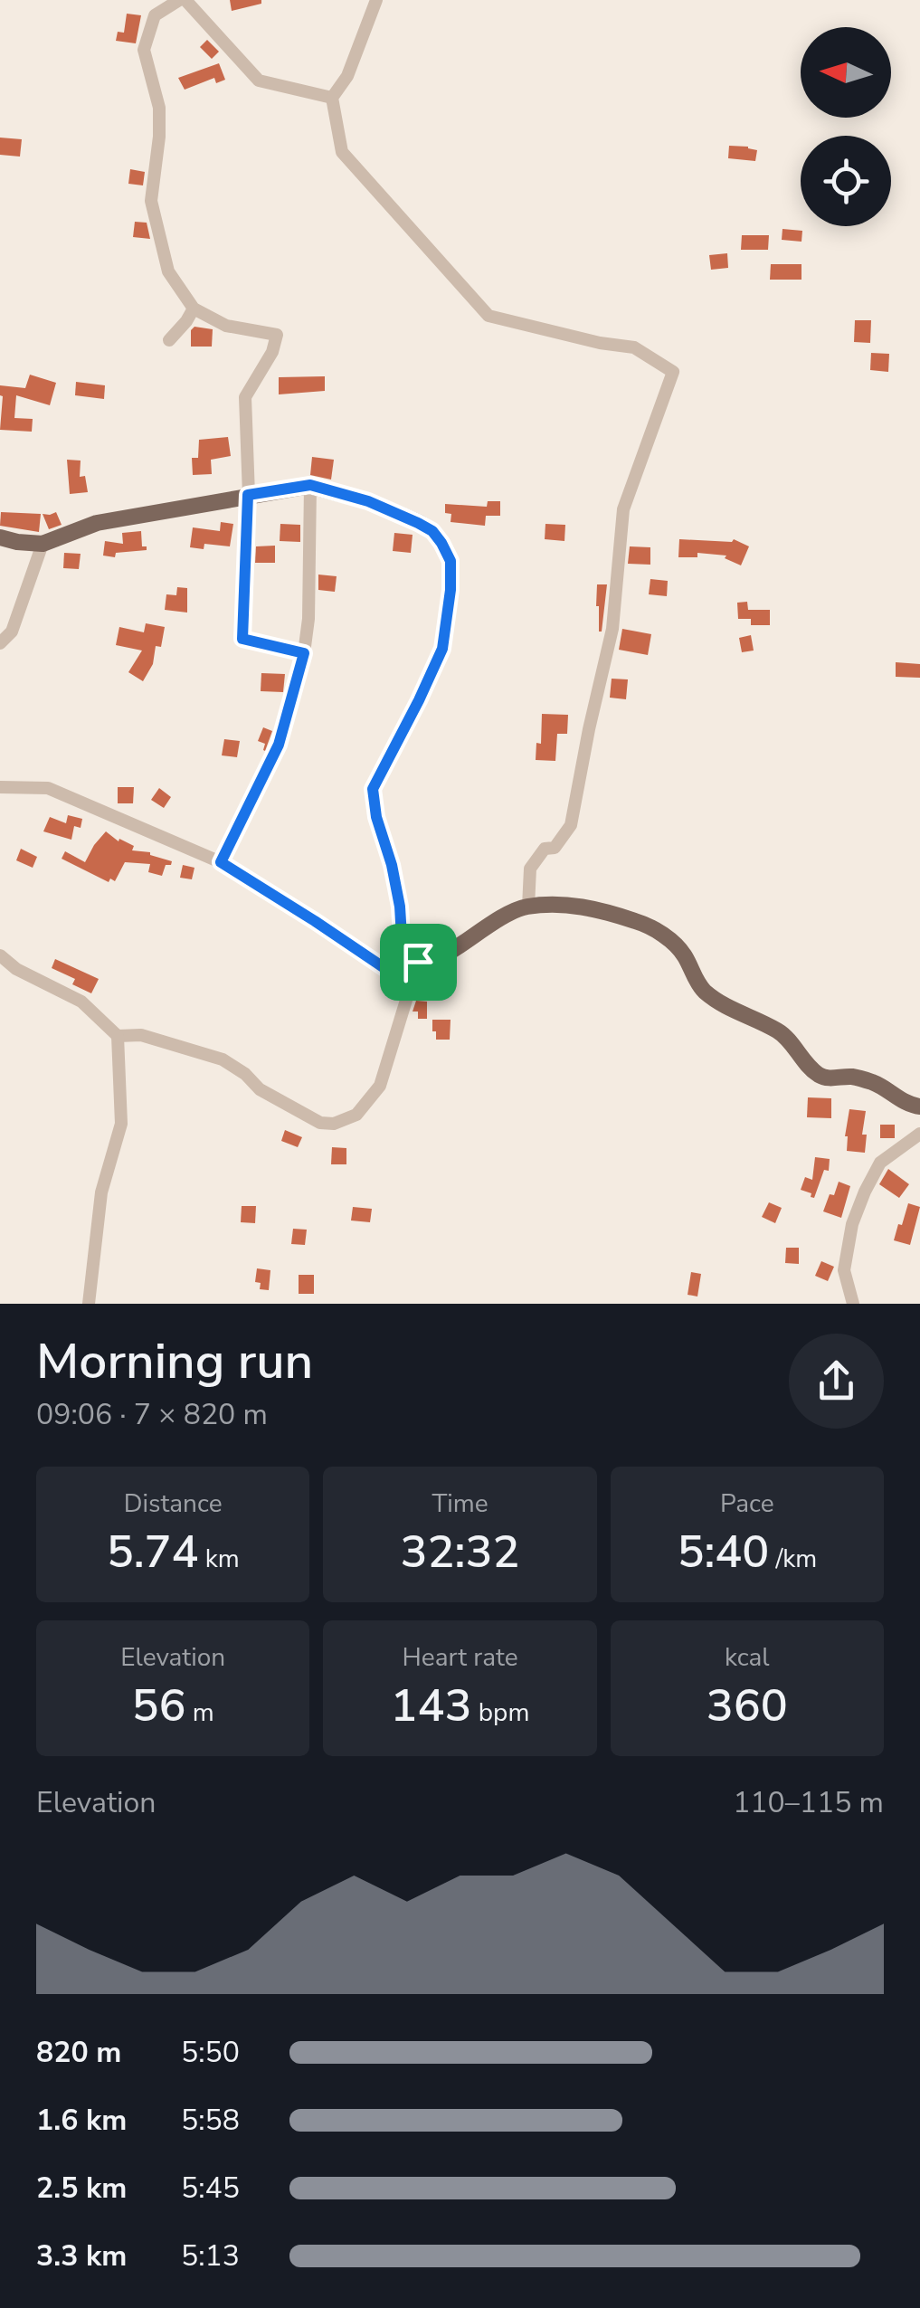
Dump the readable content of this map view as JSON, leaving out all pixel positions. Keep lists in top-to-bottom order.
{
  "north": "left",
  "page": {
    "heading": ["Morning run", "09:06 · 7 × 820 m"],
    "stats": [
      ["Distance", "5.74 km"],
      ["Time", "32:32"],
      ["Pace", "5:40 /km"],
      ["Elevation", "56 m"],
      ["Heart rate", "143 bpm"],
      ["kcal", "360"]
    ],
    "chart": ["Elevation", "110–115 m"],
    "list": [
      {
        "name": "820 m",
        "note": "5:50"
      },
      {
        "name": "1.6 km",
        "note": "5:58"
      },
      {
        "name": "2.5 km",
        "note": "5:45"
      },
      {
        "name": "3.3 km",
        "note": "5:13"
      }
    ]
  }
}
